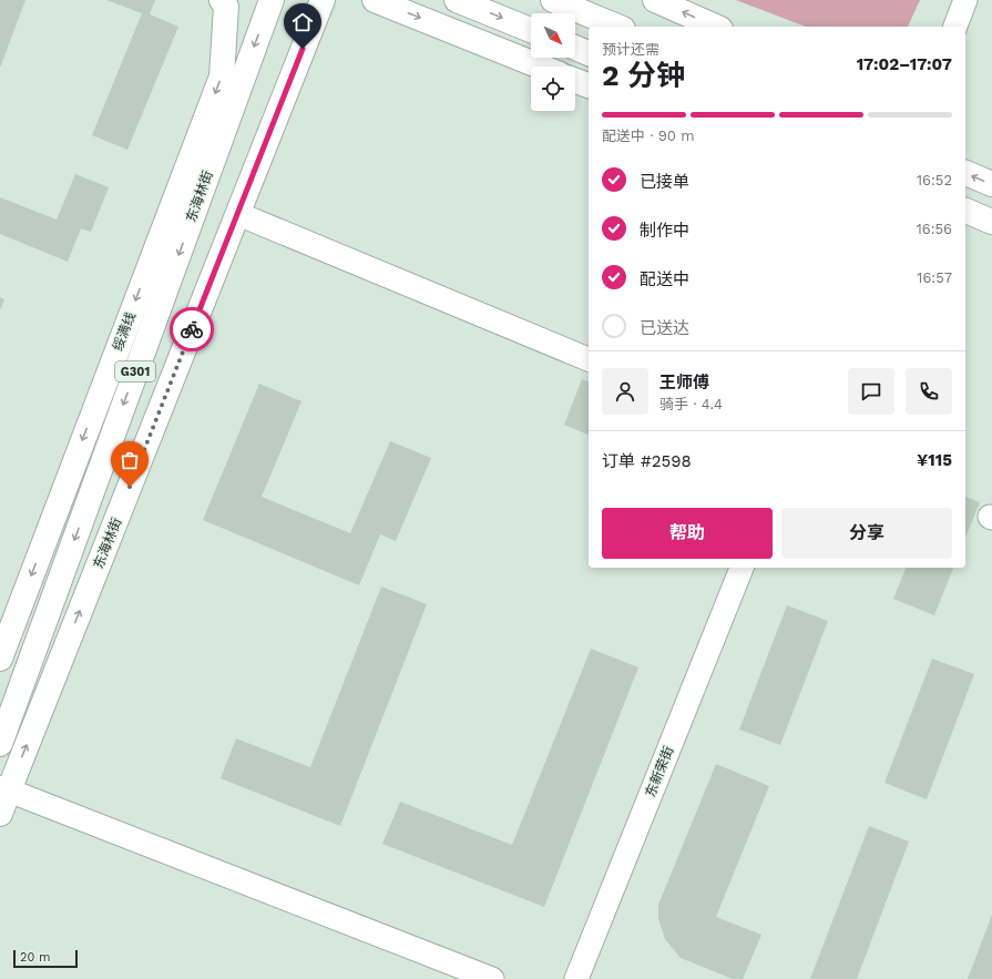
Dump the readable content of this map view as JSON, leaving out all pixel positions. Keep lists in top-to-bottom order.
{
  "streets": {
    "main road": ["东海林街", "绥满线", "G301"],
    "street": ["东新荣街"]
  },
  "one_way": ["绥满线"],
  "scale_bar": "20 m",
  "north": "bottom right",
  "page": {
    "heading": ["2 分钟", "预计还需", "17:02–17:07"],
    "panel": [
      "王师傅",
      "骑手 · 4.4",
      "订单 #2598",
      "¥115"
    ],
    "bar": "配送中 · 90 m",
    "list": [
      ["已接单", "16:52"],
      ["制作中", "16:56"],
      ["配送中", "16:57"],
      "已送达"
    ],
    "buttons": ["帮助", "分享"],
    "scale": "20 m"
  }
}
